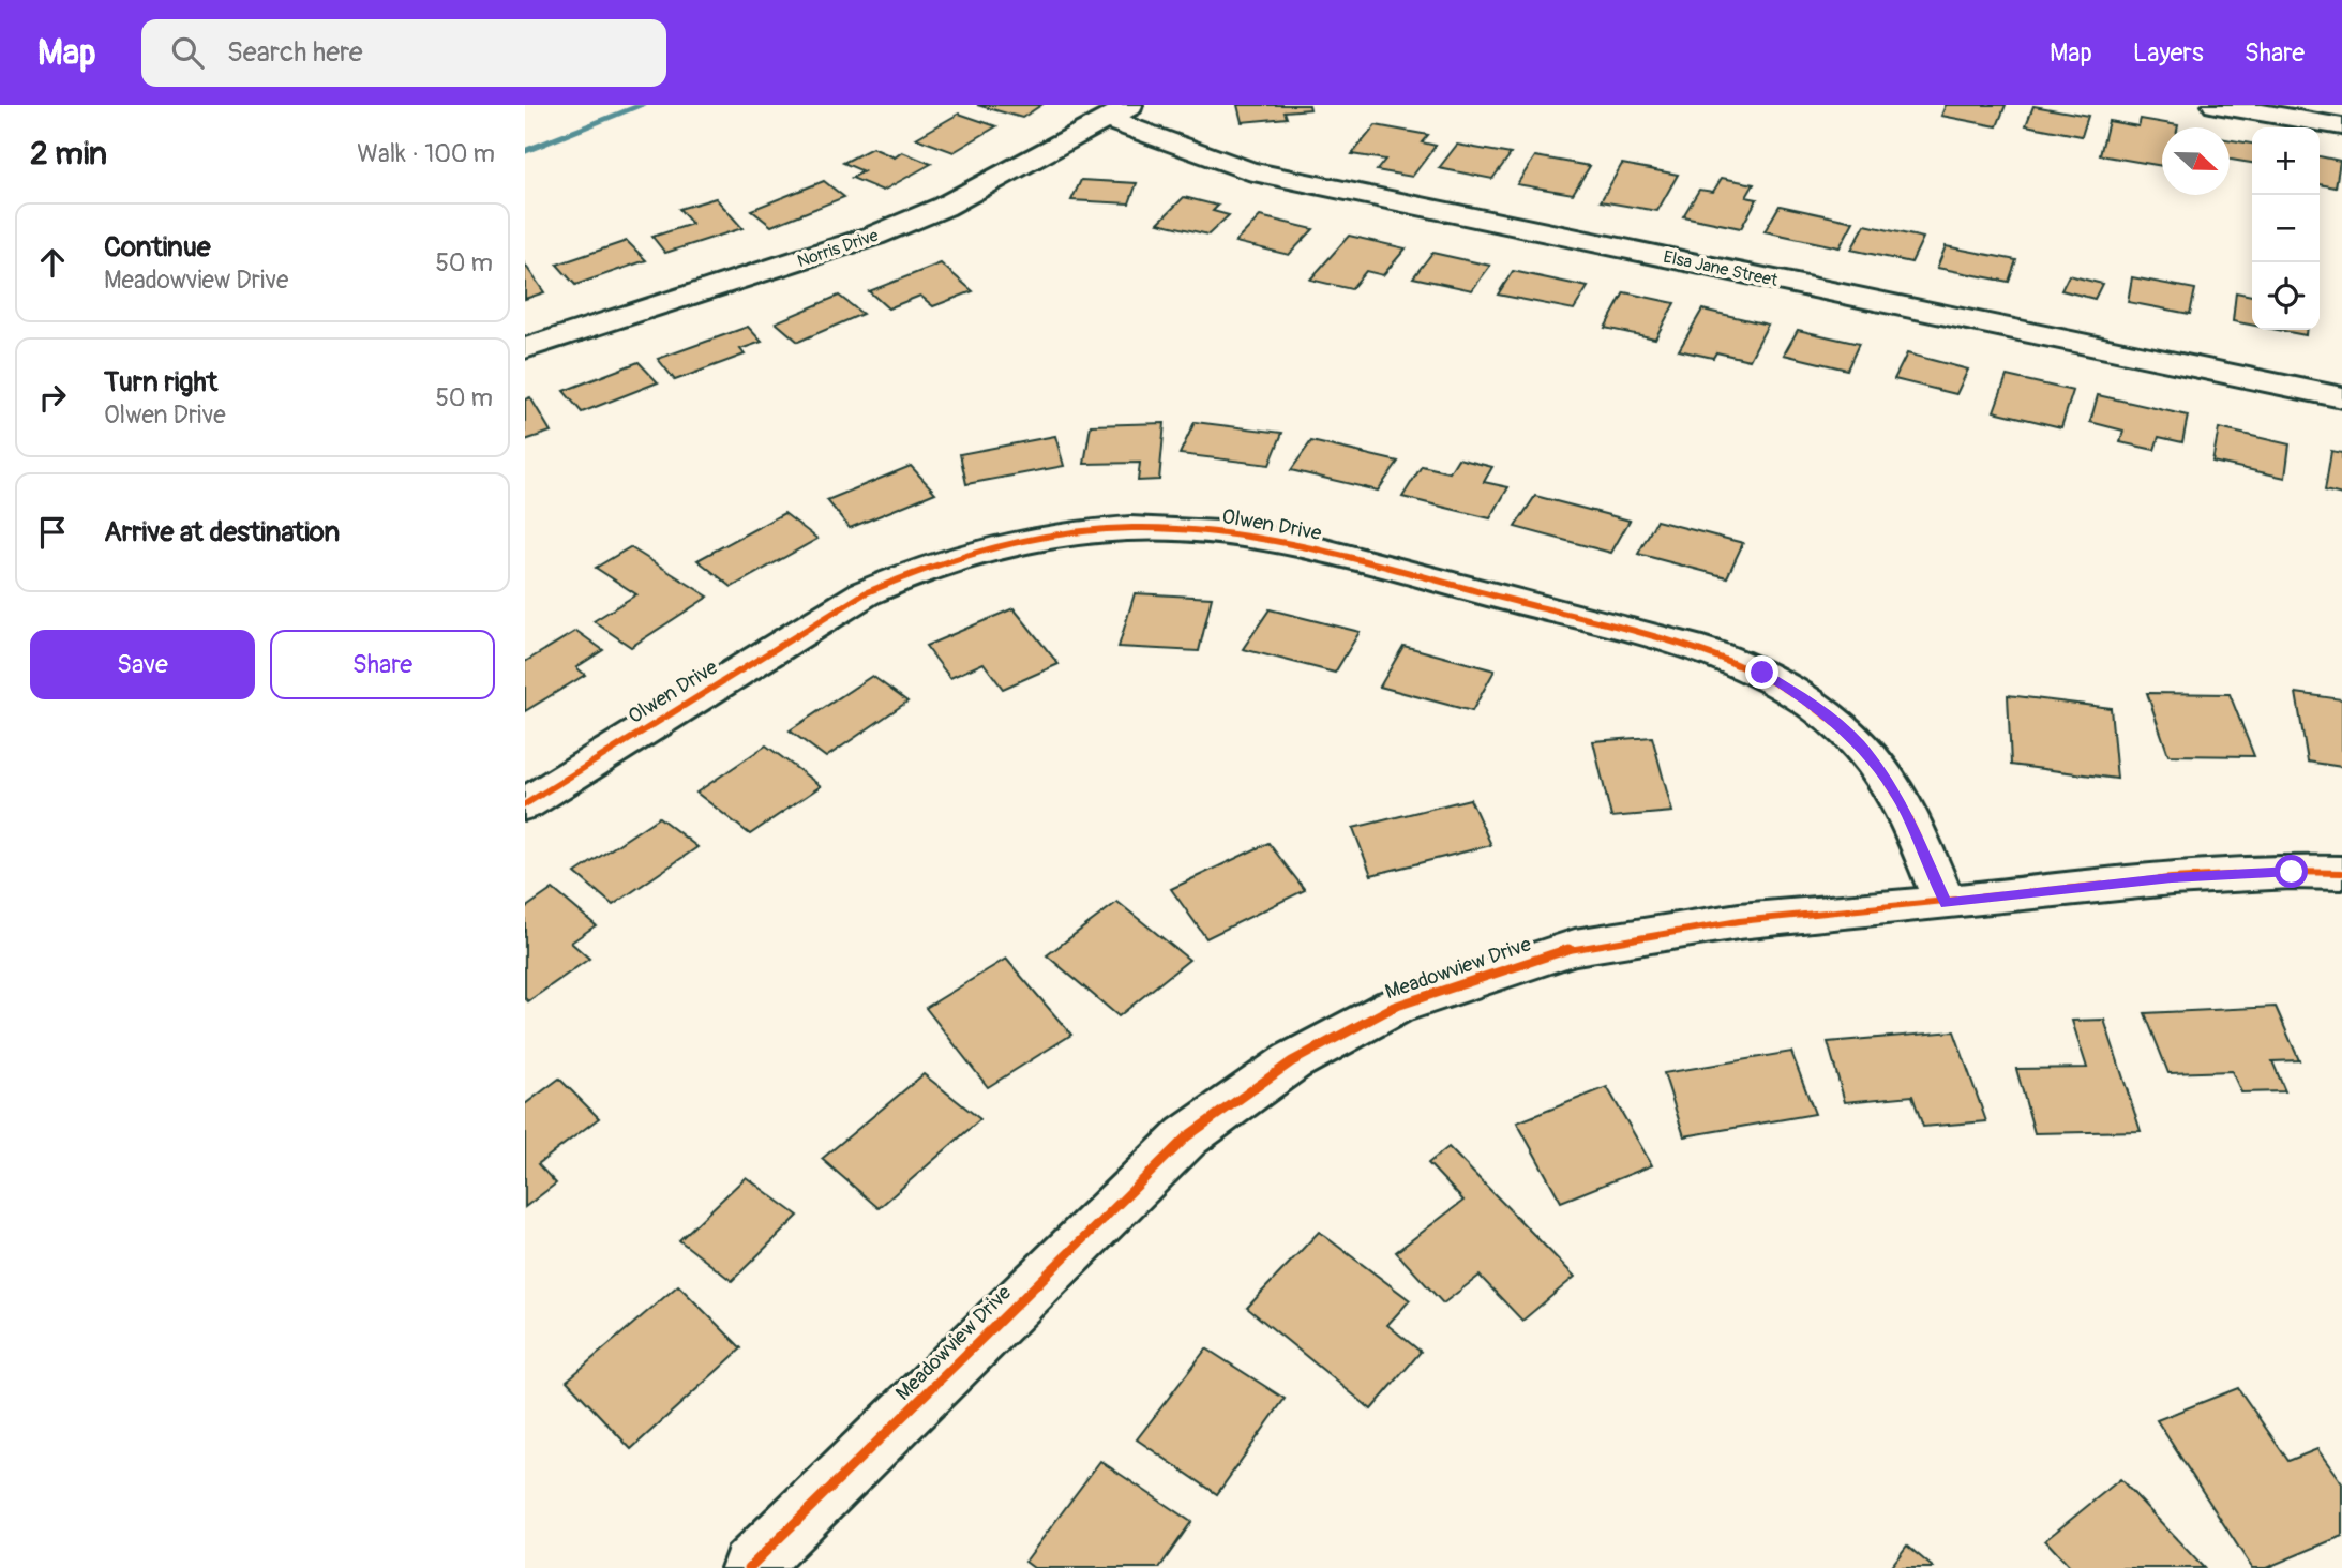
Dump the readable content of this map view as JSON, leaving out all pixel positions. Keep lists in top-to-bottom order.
{
  "streets": {
    "street": [
      "Norris Drive",
      "Elsa Jane Street",
      "Olwen Drive",
      "Meadowview Drive"
    ]
  },
  "crossings": [
    ["Norris Drive", "Elsa Jane Street"],
    ["Olwen Drive", "Meadowview Drive"]
  ],
  "north": "right",
  "page": {
    "header": "Map",
    "search": "Search here",
    "nav": ["Map", "Layers", "Share"],
    "heading": ["2 min", "Walk · 100 m"],
    "map_buttons": ["+", "−"],
    "list": [
      ["Continue", "Meadowview Drive", "50 m"],
      ["Turn right", "Olwen Drive", "50 m"],
      "Arrive at destination"
    ],
    "buttons": ["Save", "Share"]
  }
}
